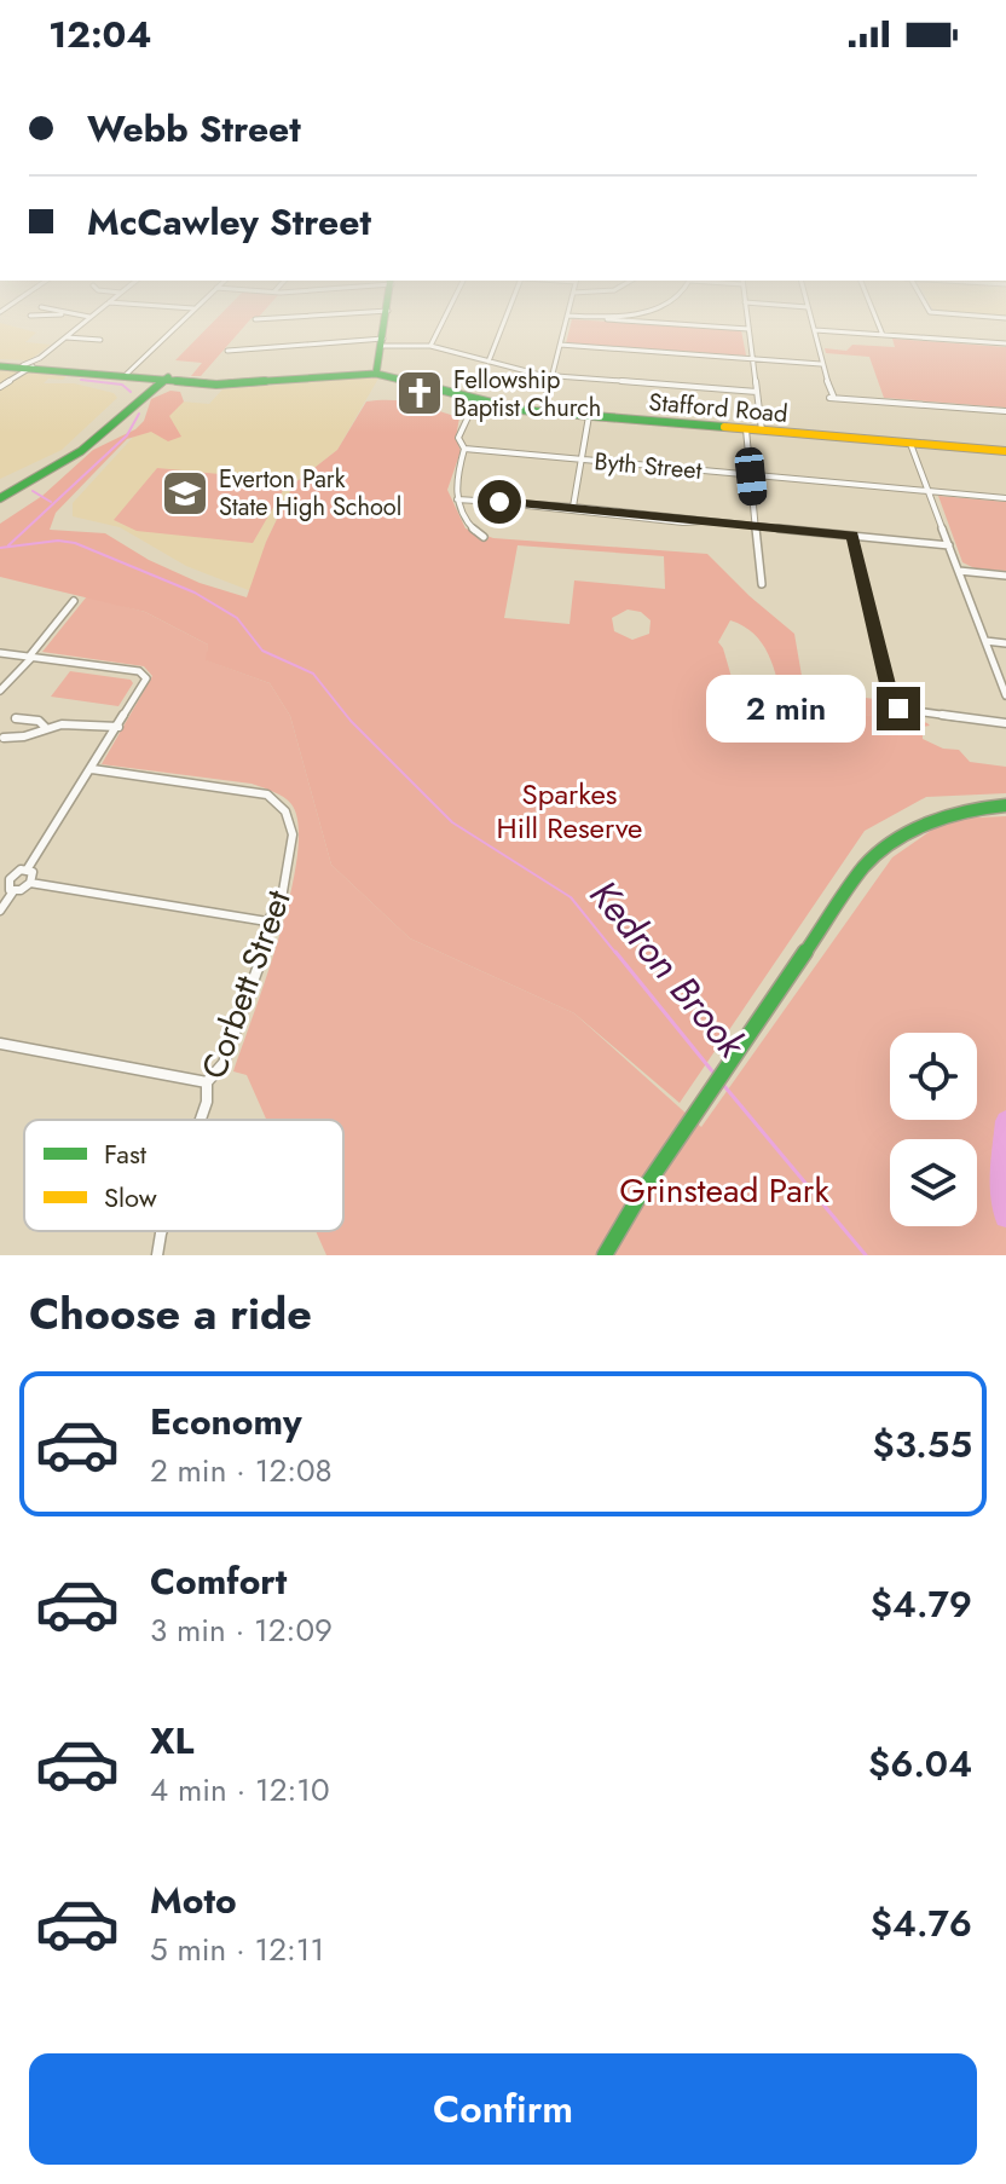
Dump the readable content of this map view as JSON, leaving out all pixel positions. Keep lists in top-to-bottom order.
{
  "streets": {
    "main road": ["Stafford Road"],
    "street": ["Byth Street", "Corbett Street"]
  },
  "water": ["Kedron Brook"],
  "parks": ["Sparkes Hill Reserve", "Grinstead Park"],
  "places": {
    "church": ["Fellowship Baptist Church"],
    "school or university": ["Everton Park State High School"]
  },
  "legend": ["Fast", "Slow"],
  "page": {
    "status": "12:04",
    "banner": ["Webb Street", "McCawley Street"],
    "bubble": "2 min",
    "heading": "Choose a ride",
    "list": [
      {
        "name": "Economy",
        "note": "2 min · 12:08",
        "value": "$3.55"
      },
      {
        "name": "Comfort",
        "note": "3 min · 12:09",
        "value": "$4.79"
      },
      {
        "name": "XL",
        "note": "4 min · 12:10",
        "value": "$6.04"
      },
      {
        "name": "Moto",
        "note": "5 min · 12:11",
        "value": "$4.76"
      }
    ],
    "buttons": "Confirm"
  }
}
